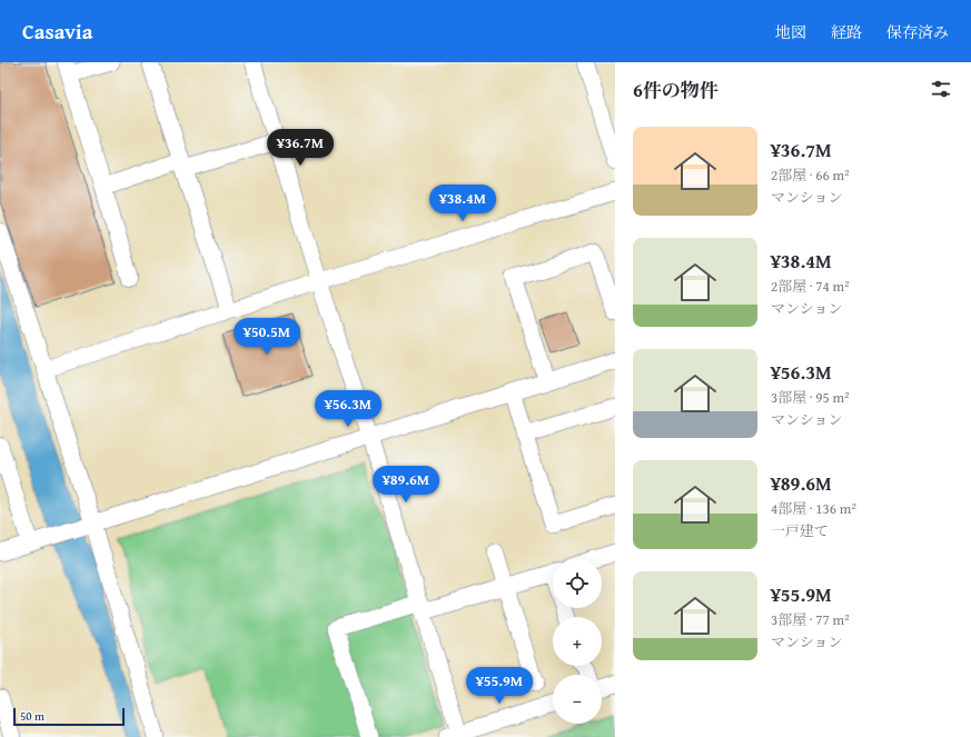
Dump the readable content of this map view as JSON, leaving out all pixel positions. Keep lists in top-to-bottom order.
{
  "scale_bar": "50 m",
  "page": {
    "header": "Casavia",
    "nav": ["地図", "経路", "保存済み"],
    "heading": "6件の物件",
    "list": [
      {
        "name": "¥36.7M",
        "note": "2部屋 · 66 m² · マンション"
      },
      {
        "name": "¥38.4M",
        "note": "2部屋 · 74 m² · マンション"
      },
      {
        "name": "¥56.3M",
        "note": "3部屋 · 95 m² · マンション"
      },
      {
        "name": "¥89.6M",
        "note": "4部屋 · 136 m² · 一戸建て"
      },
      {
        "name": "¥55.9M",
        "note": "3部屋 · 77 m² · マンション"
      }
    ],
    "price": [
      "¥36.7M",
      "¥38.4M",
      "¥50.5M",
      "¥56.3M",
      "¥89.6M",
      "¥55.9M"
    ],
    "map_buttons": ["+", "−"],
    "scale": "50 m"
  }
}
